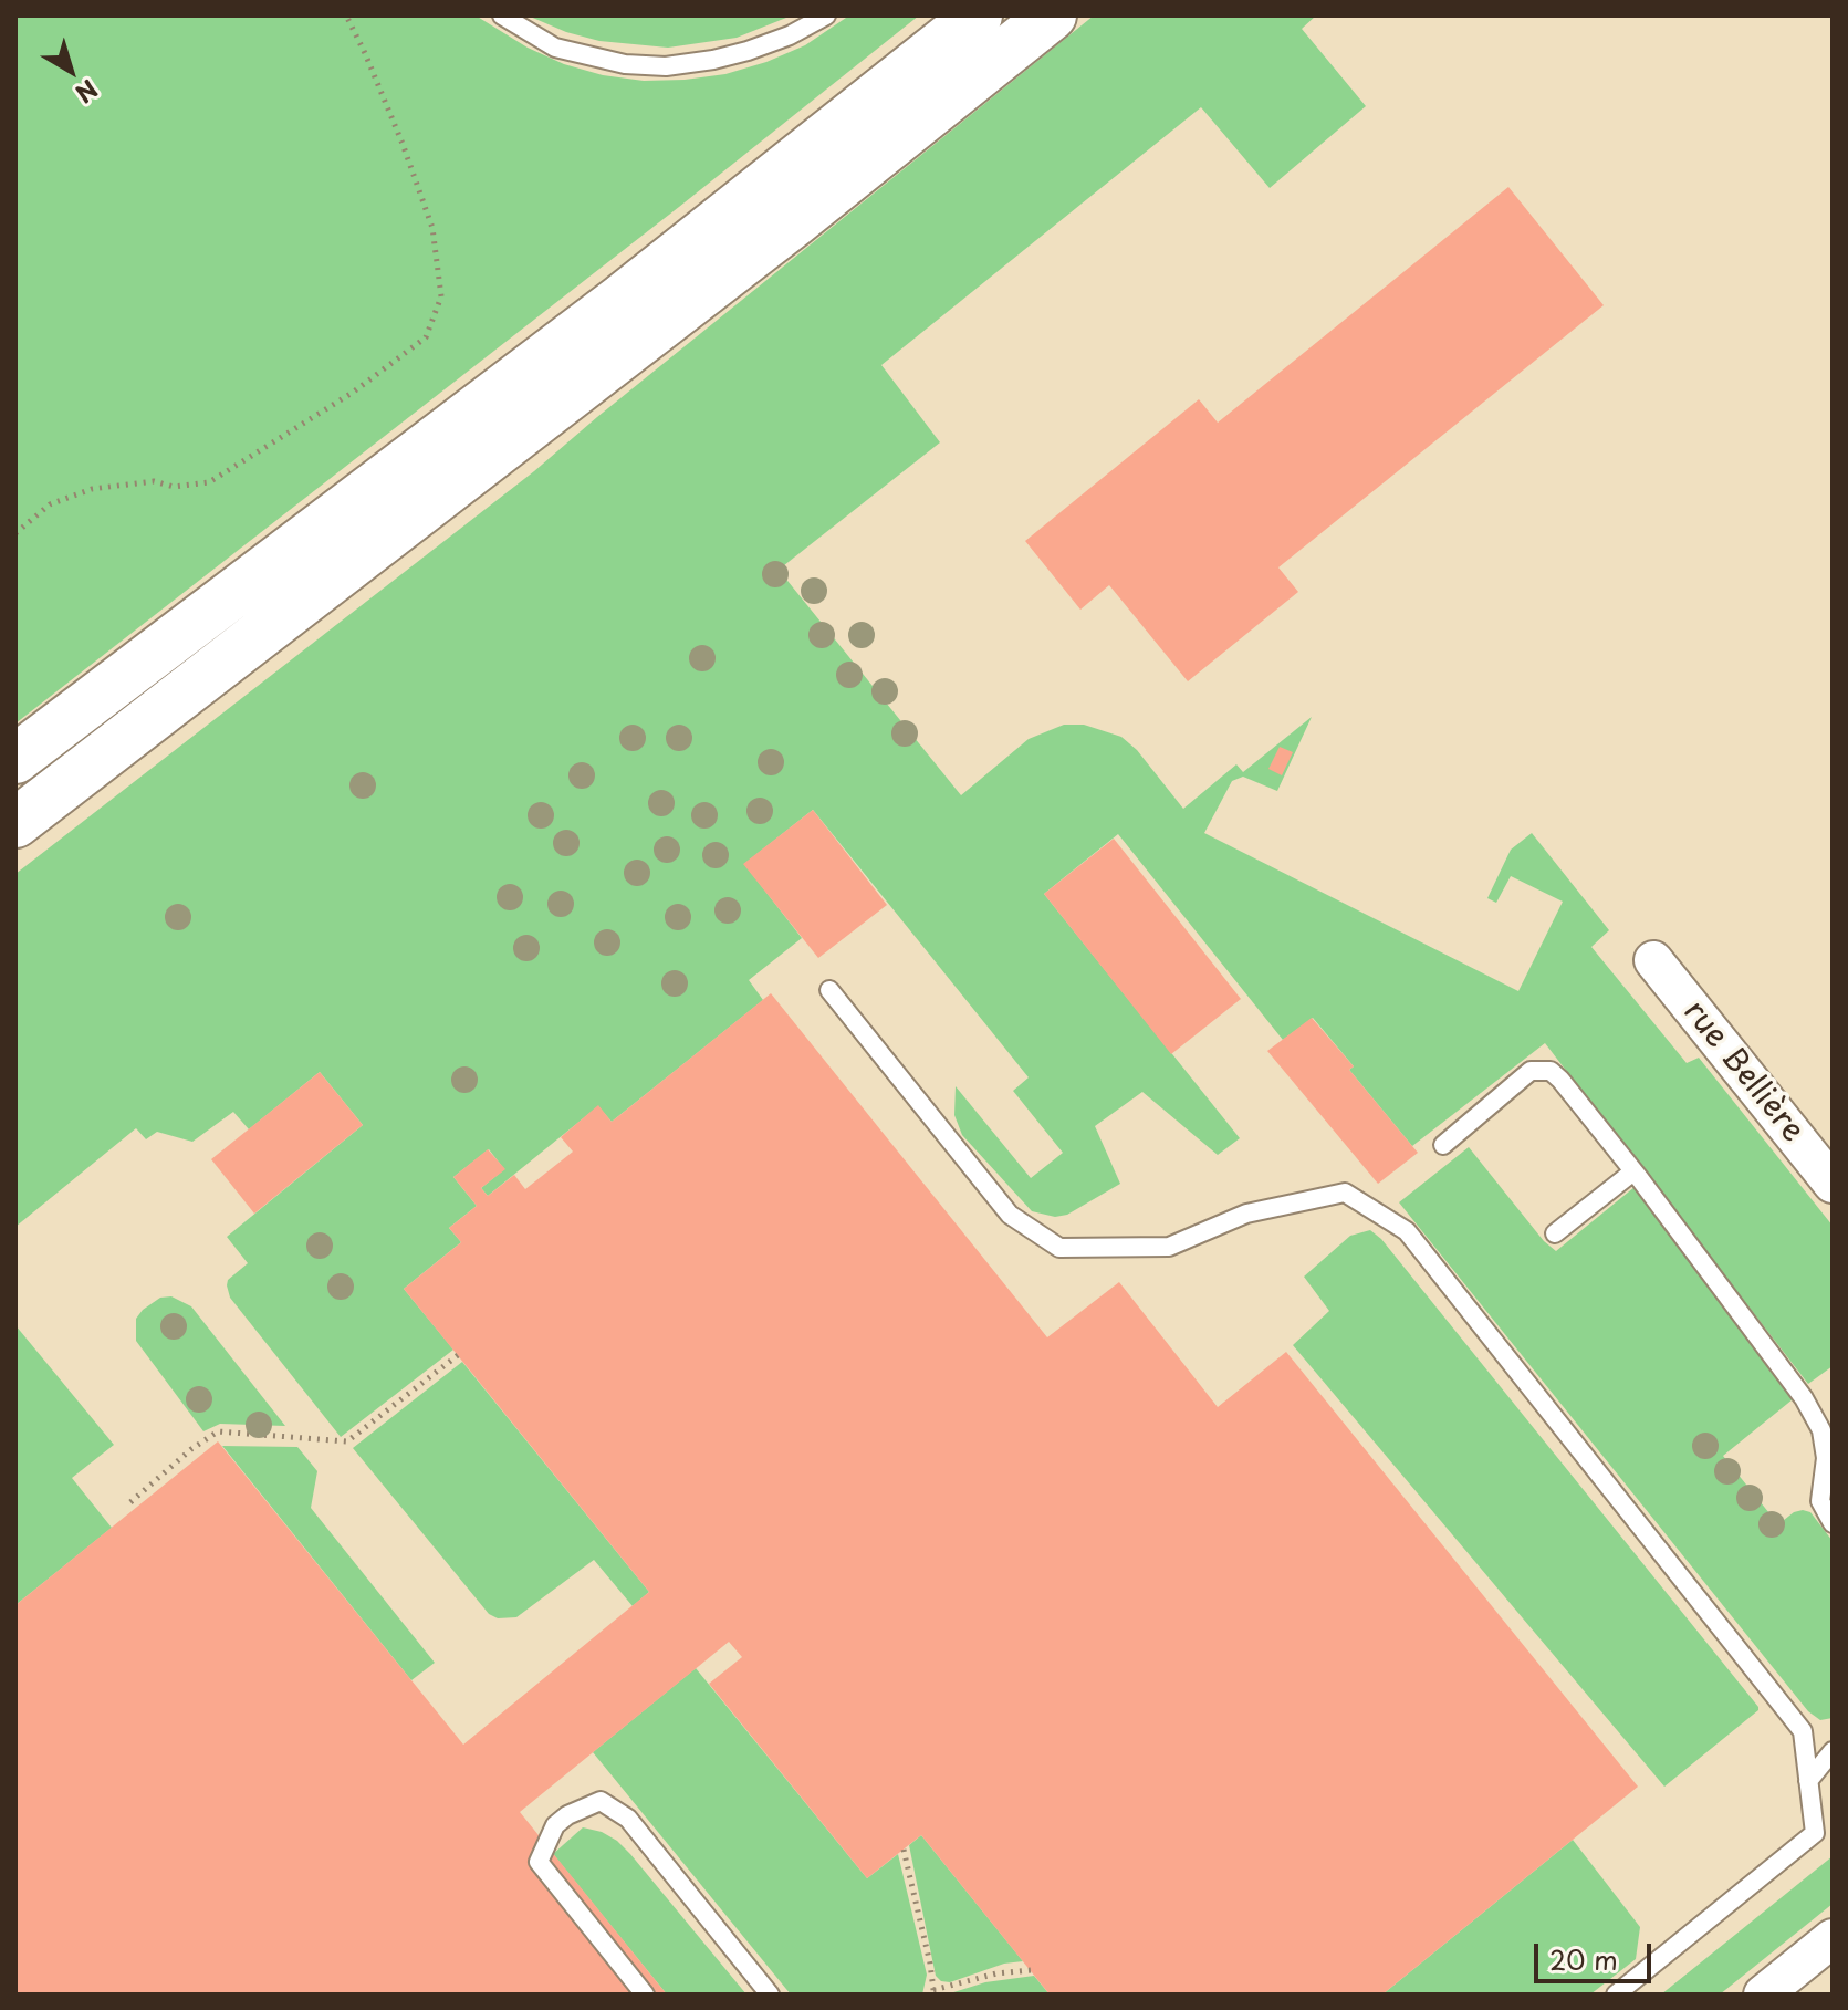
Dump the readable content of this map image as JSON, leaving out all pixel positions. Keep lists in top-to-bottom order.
{
  "streets": {
    "street": ["rue Bellière"]
  },
  "scale_bar": "20 m",
  "north": "bottom right"
}
